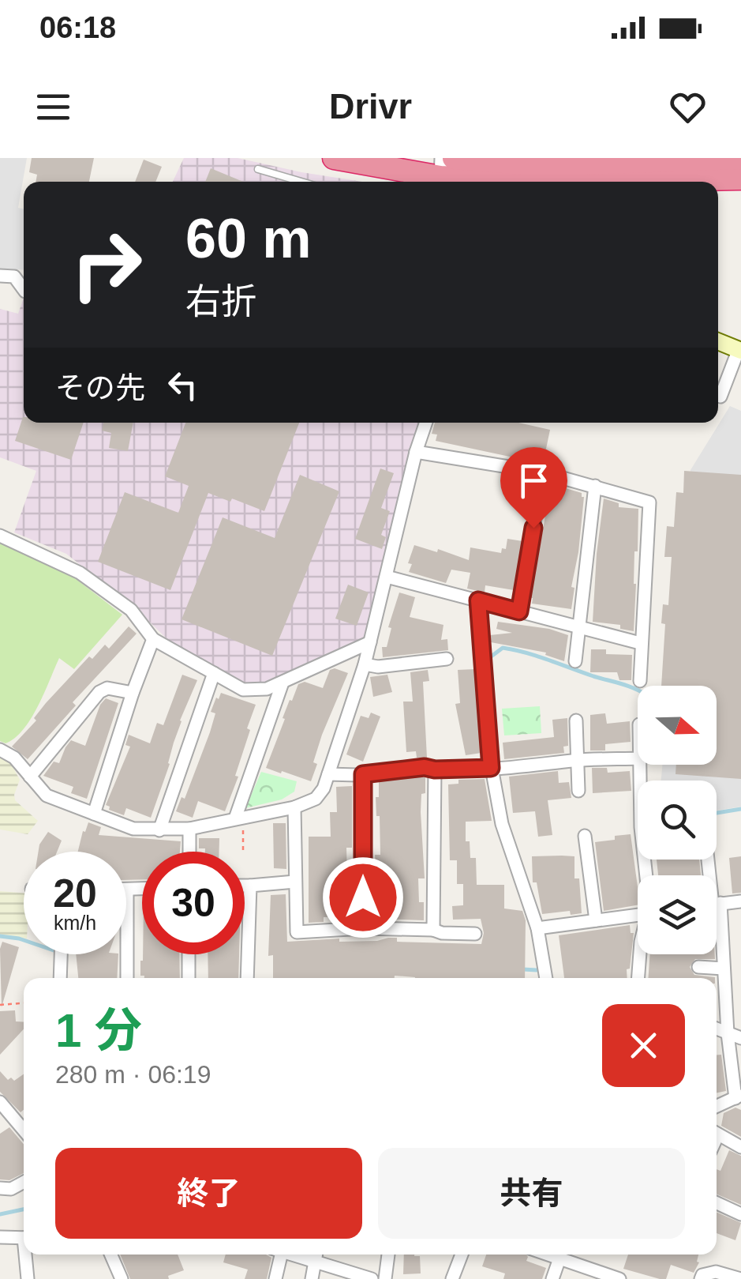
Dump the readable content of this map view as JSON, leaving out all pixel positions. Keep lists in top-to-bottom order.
{
  "north": "right",
  "page": {
    "status": "06:18",
    "header": "Drivr",
    "turn": ["60 m", "右折"],
    "then": "その先",
    "speed": "20 km/h",
    "limit": "30",
    "heading": ["1 分", "280 m · 06:19"],
    "buttons": ["終了", "共有"]
  }
}
